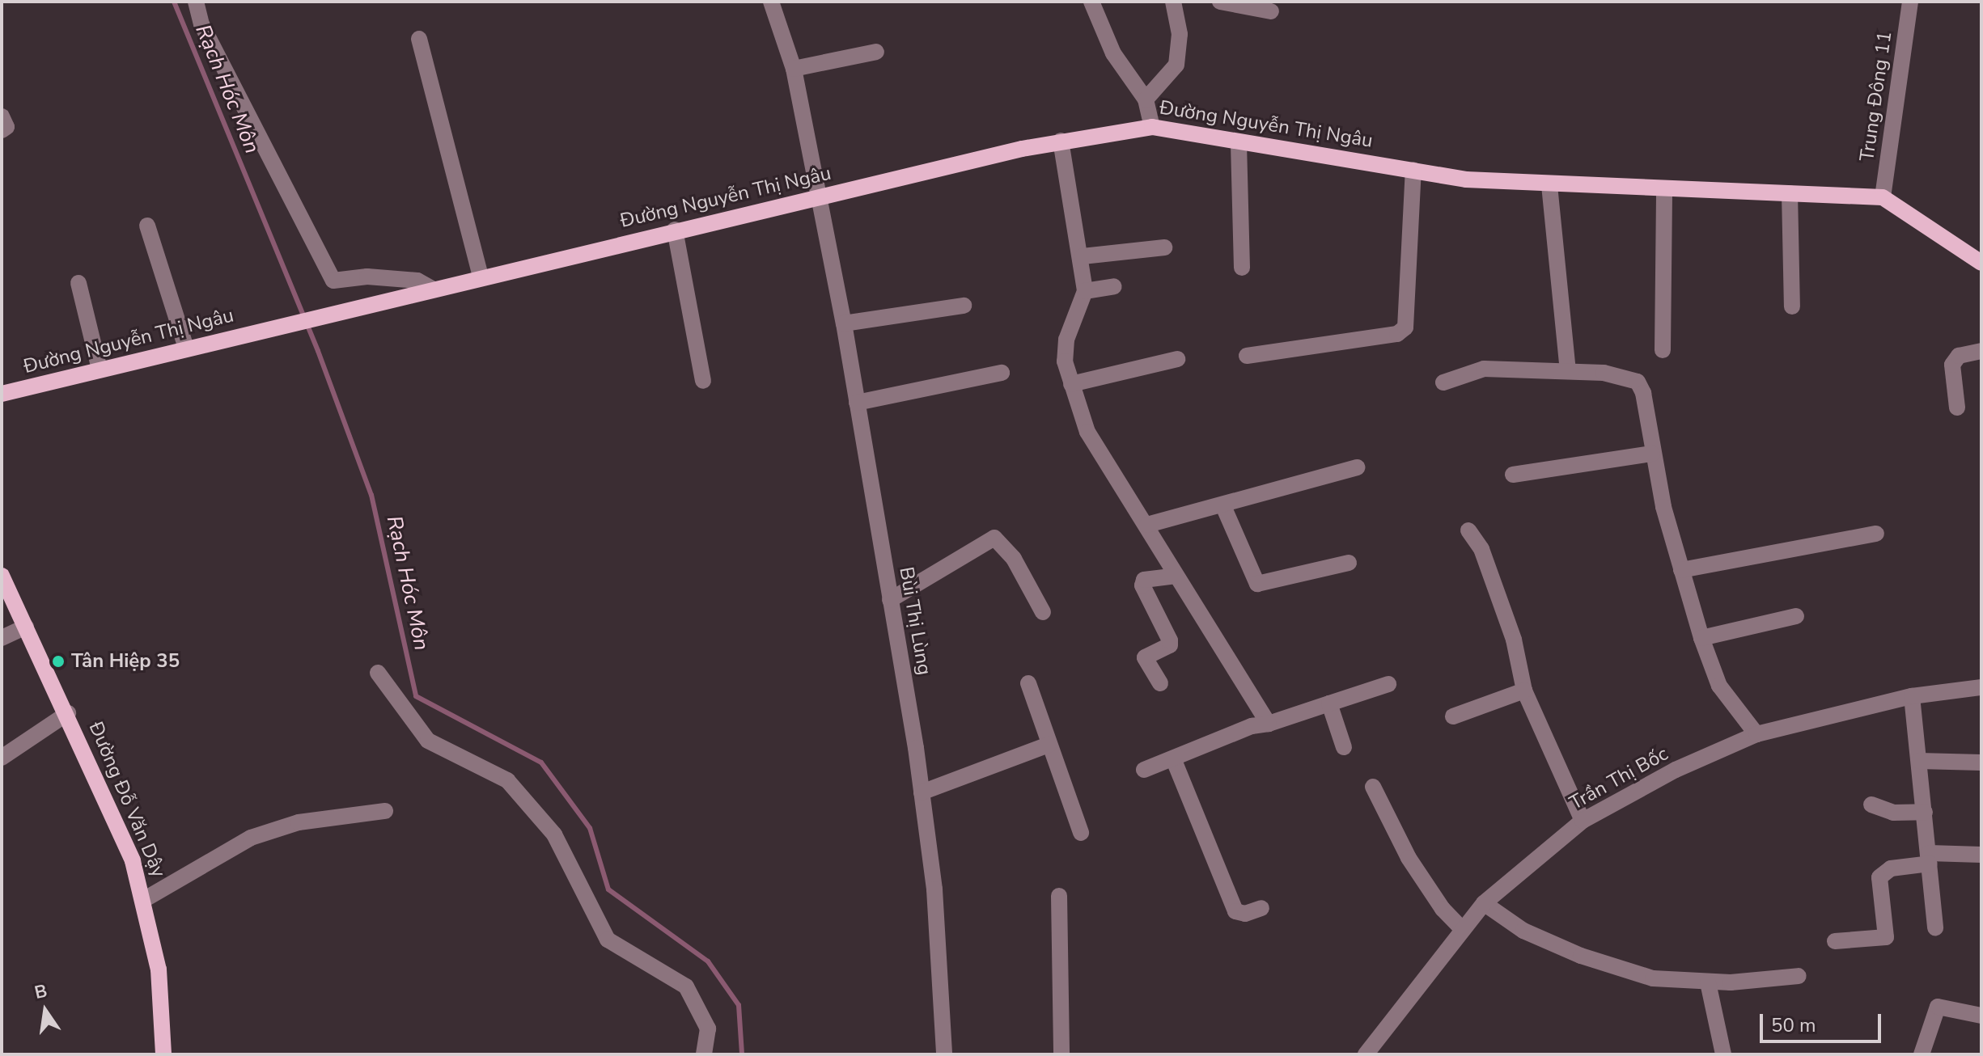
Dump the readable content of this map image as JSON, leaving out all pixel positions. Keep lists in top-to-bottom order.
{
  "streets": {
    "main road": ["Đường Nguyễn Thị Ngâu", "Đường Đỗ Văn Dậy"],
    "street": ["Trung Đông 11", "Bùi Thị Lùng", "Trần Thị Bốc"]
  },
  "crossings": [
    ["Trung Đông 11", "Đường Nguyễn Thị Ngâu"],
    ["Đường Nguyễn Thị Ngâu", "Bùi Thị Lùng"]
  ],
  "water": ["Rạch Hóc Môn"],
  "places": ["Tân Hiệp 35"],
  "scale_bar": "50 m",
  "north": "top"
}
